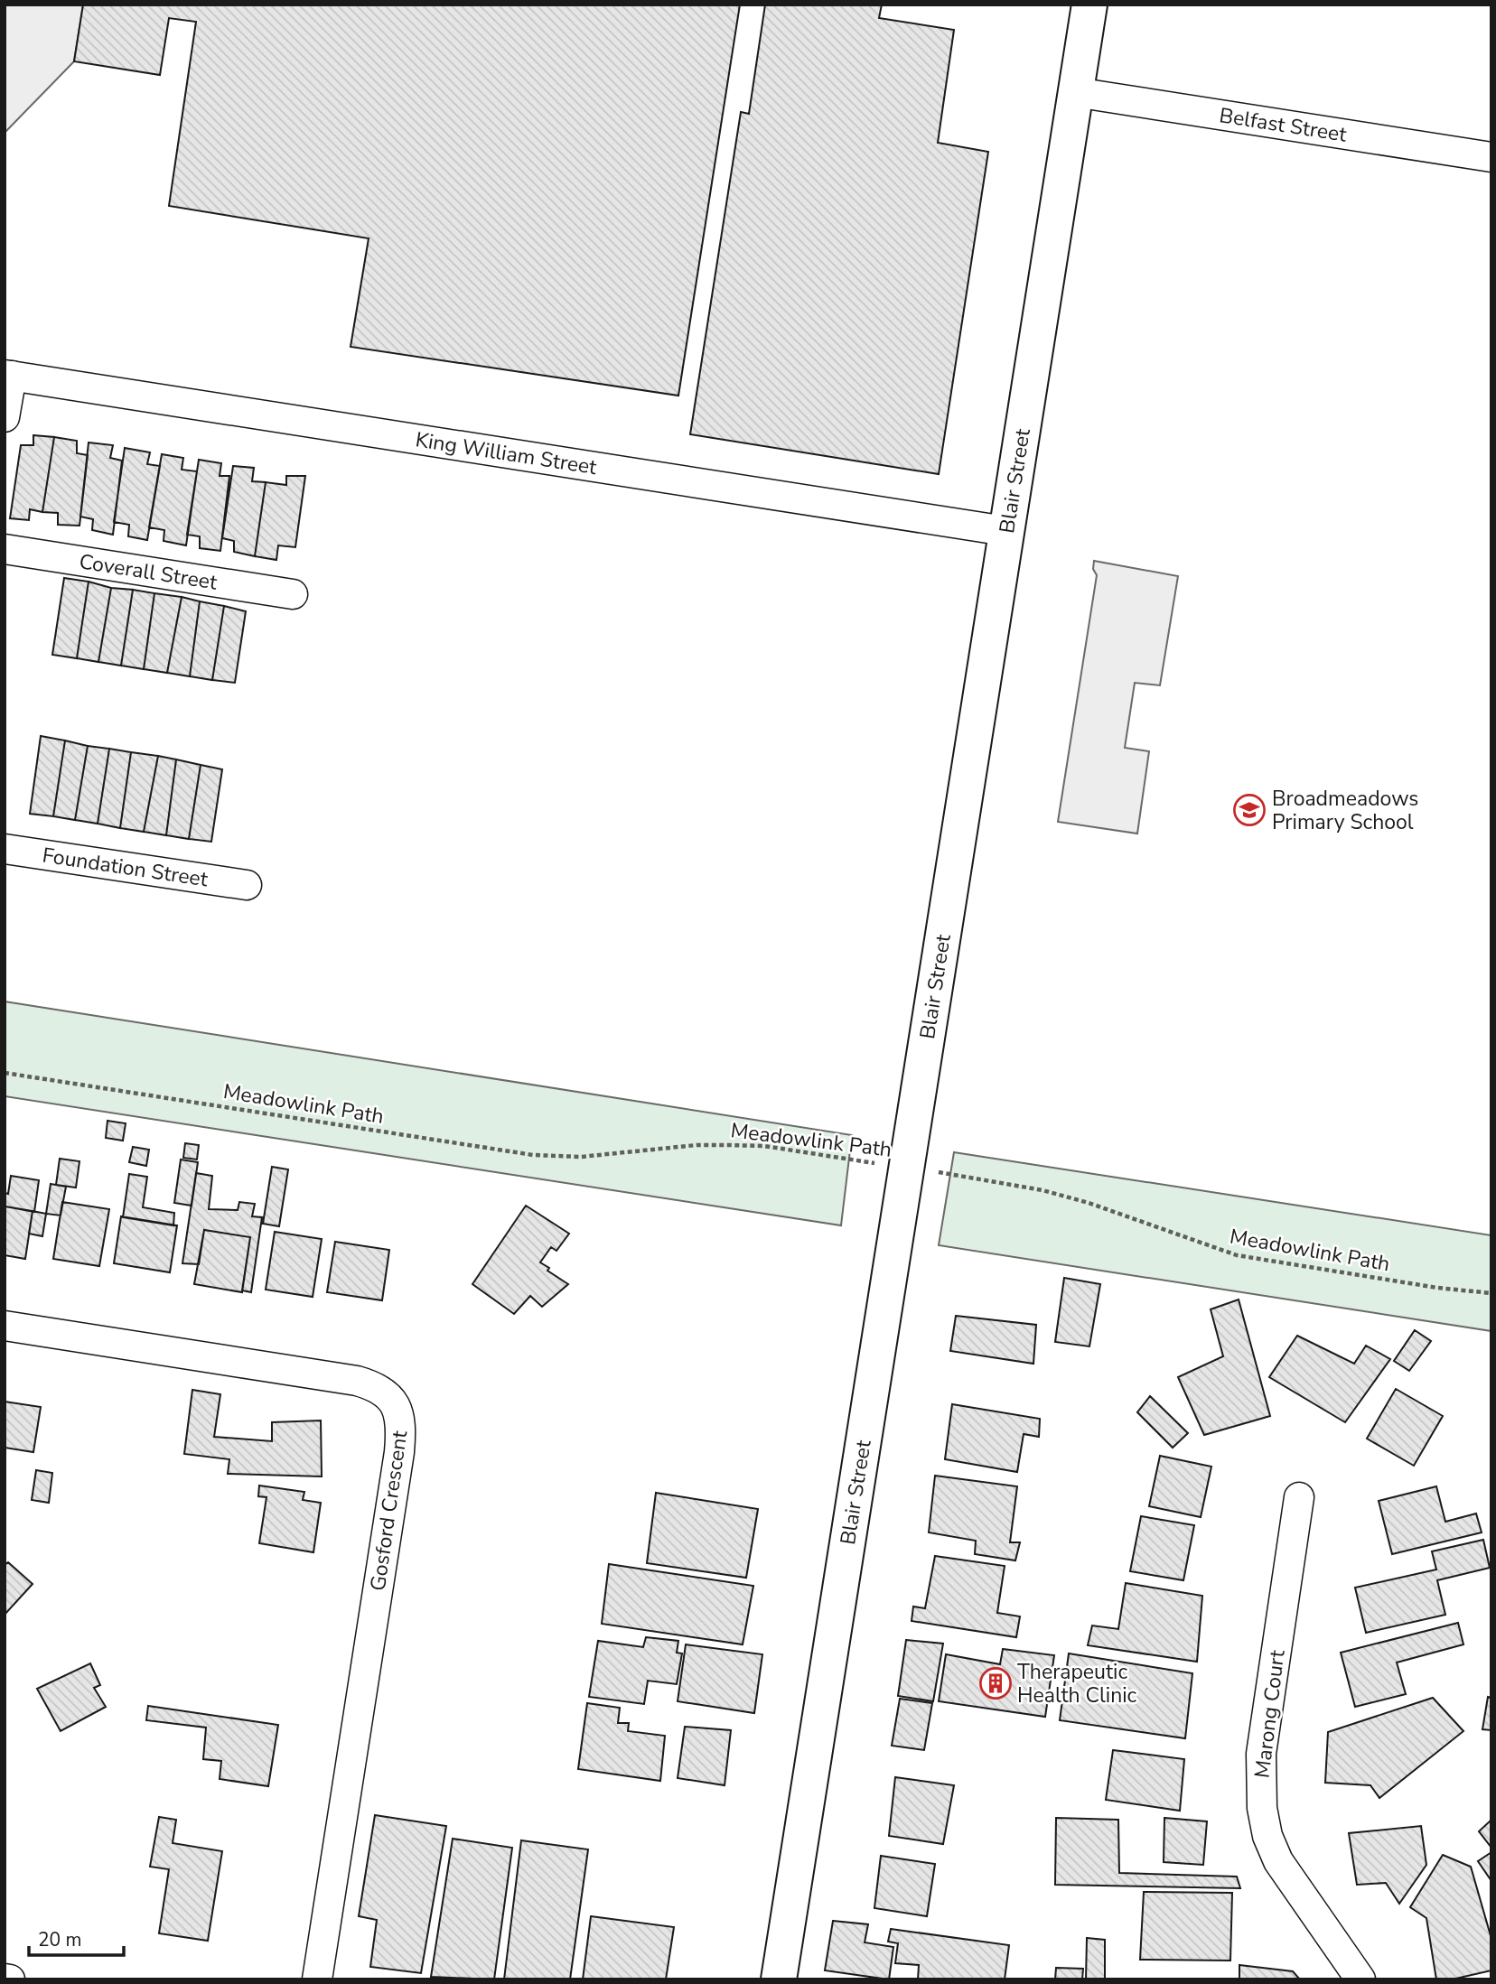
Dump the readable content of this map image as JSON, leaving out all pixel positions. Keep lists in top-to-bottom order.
{
  "streets": {
    "street": [
      "Belfast Street",
      "King William Street",
      "Blair Street",
      "Coverall Street",
      "Foundation Street",
      "Gosford Crescent",
      "Marong Court"
    ],
    "path": ["Meadowlink Path"]
  },
  "crossings": [
    ["Belfast Street", "Blair Street"],
    ["King William Street", "Blair Street"],
    ["Blair Street", "Meadowlink Path"]
  ],
  "places": {
    "school or university": ["Broadmeadows Primary School"],
    "building": ["Therapeutic Health Clinic"]
  },
  "scale_bar": "20 m"
}
